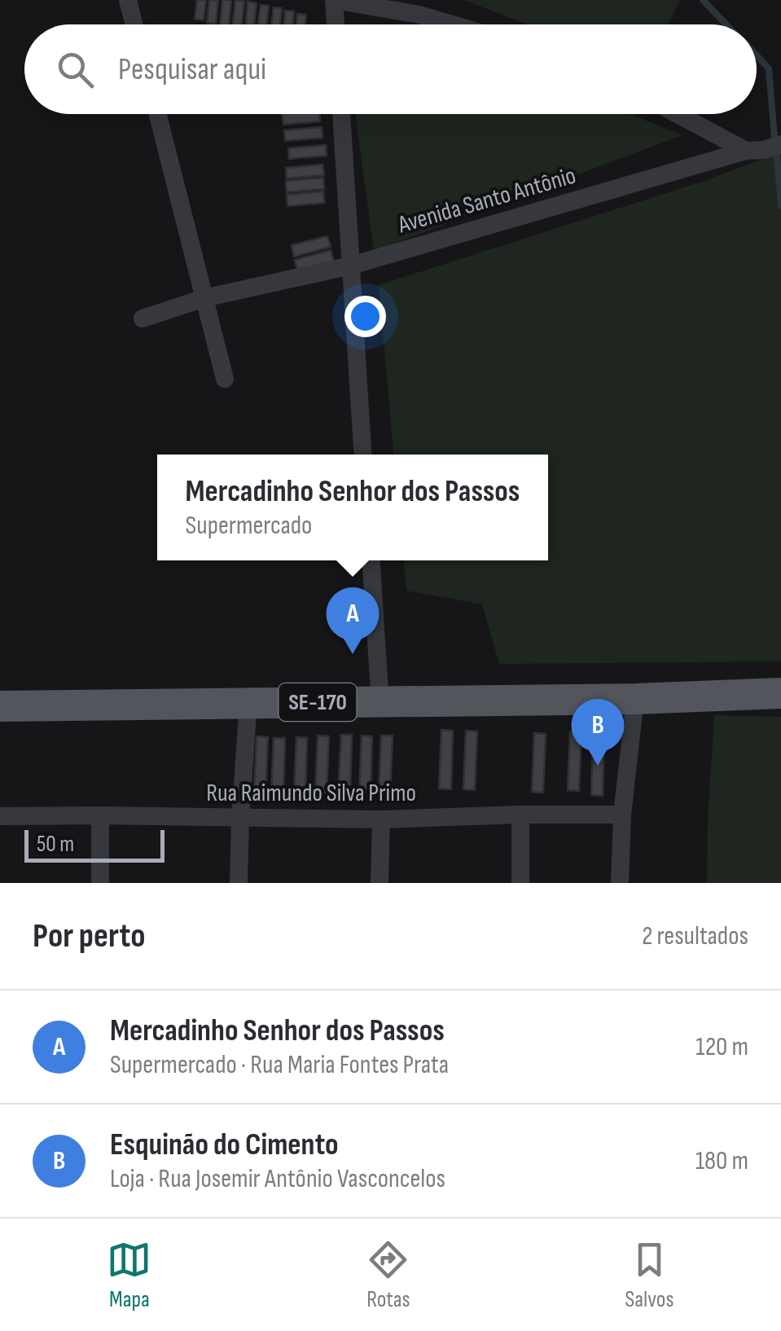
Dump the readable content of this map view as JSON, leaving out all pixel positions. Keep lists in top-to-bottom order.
{
  "streets": {
    "main road": ["SE-170"],
    "street": ["Avenida Santo Antônio", "Rua Raimundo Silva Primo"]
  },
  "scale_bar": "50 m",
  "page": {
    "search": "Pesquisar aqui",
    "popup": ["Mercadinho Senhor dos Passos", "Supermercado"],
    "pins": ["A", "B"],
    "scale": "50 m",
    "heading": ["Por perto", "2 resultados"],
    "list": [
      {
        "mark": "A",
        "name": "Mercadinho Senhor dos Passos",
        "note": "Supermercado · Rua Maria Fontes Prata",
        "value": "120 m"
      },
      {
        "mark": "B",
        "name": "Esquinão do Cimento",
        "note": "Loja · Rua Josemir Antônio Vasconcelos",
        "value": "180 m"
      }
    ],
    "nav": ["Mapa", "Rotas", "Salvos"]
  }
}
